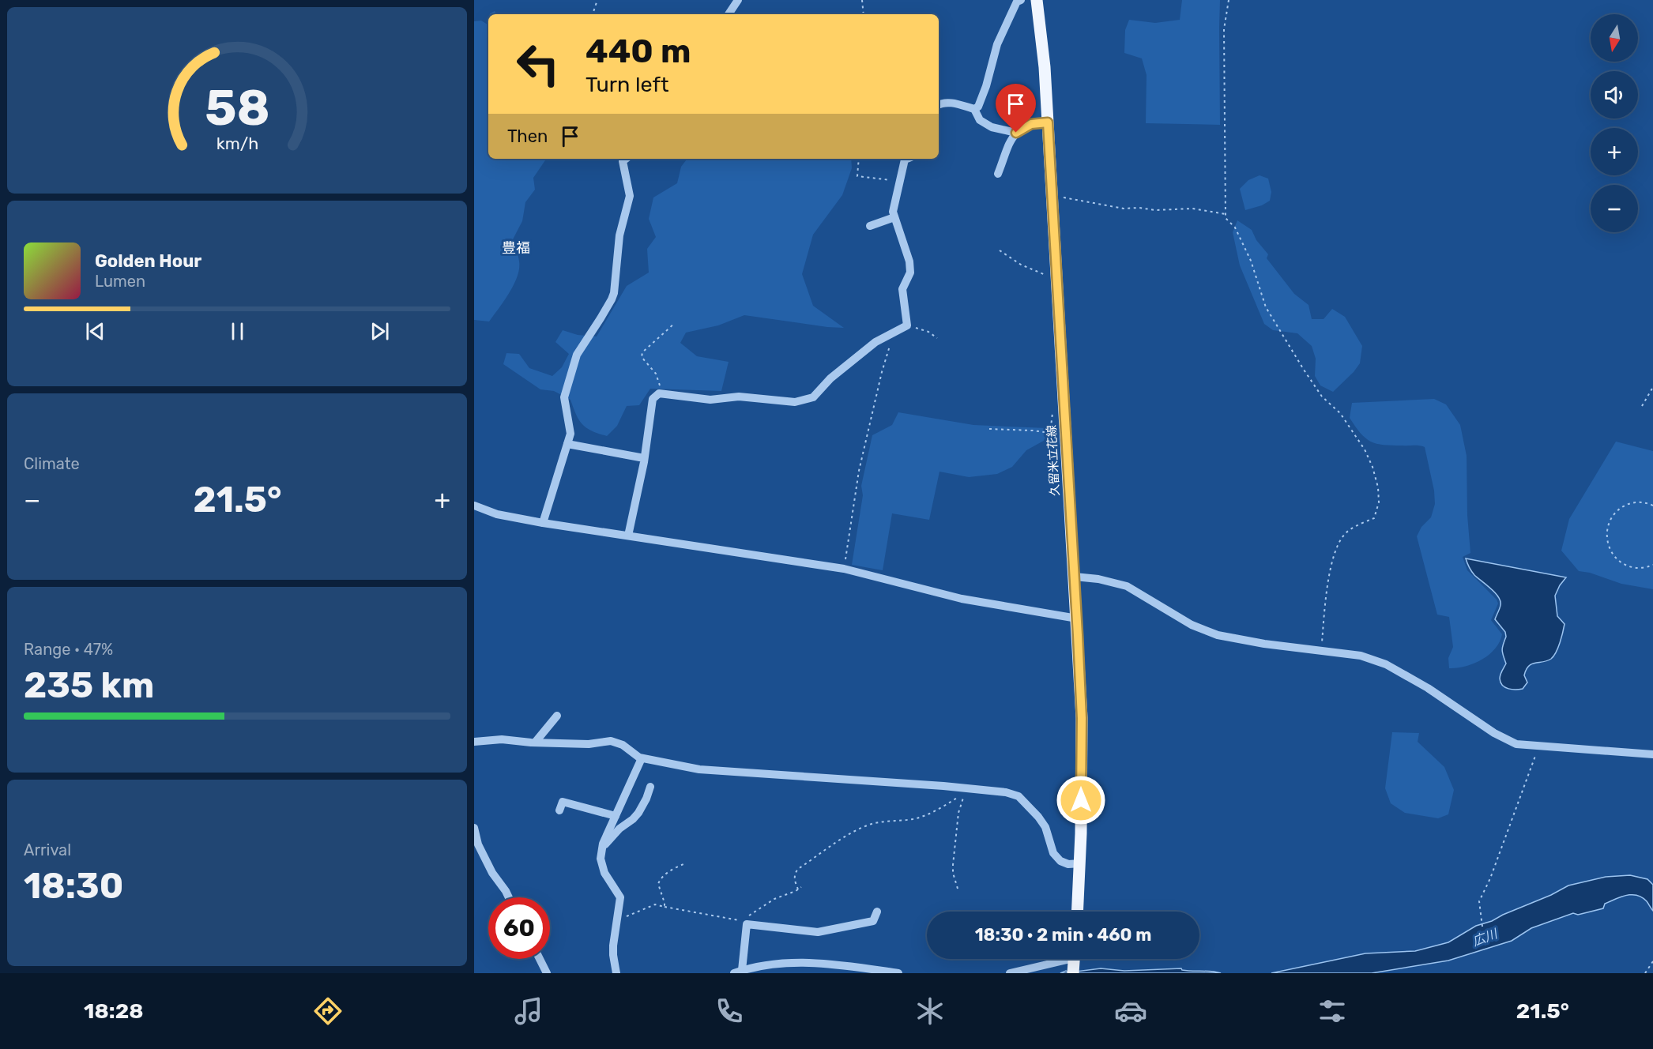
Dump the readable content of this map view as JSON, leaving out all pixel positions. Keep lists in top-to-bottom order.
{
  "streets": {
    "main road": ["久留米立花線"]
  },
  "districts": ["豊福"],
  "water": ["広川"],
  "north": "bottom",
  "page": {
    "map_buttons": ["+", "−"],
    "turn": ["440 m", "Turn left"],
    "then": "Then",
    "song": ["Golden Hour", "Lumen"],
    "tile": [
      "Climate",
      ["Range · 47%", "235 km"],
      ["Arrival", "18:30"]
    ],
    "heat": ["−", "21.5°", "+"],
    "limit": "60",
    "trip": "18:30 · 2 min · 460 m",
    "tabs": ["18:28", "21.5°"],
    "gauge": ["58", "km/h"]
  }
}
